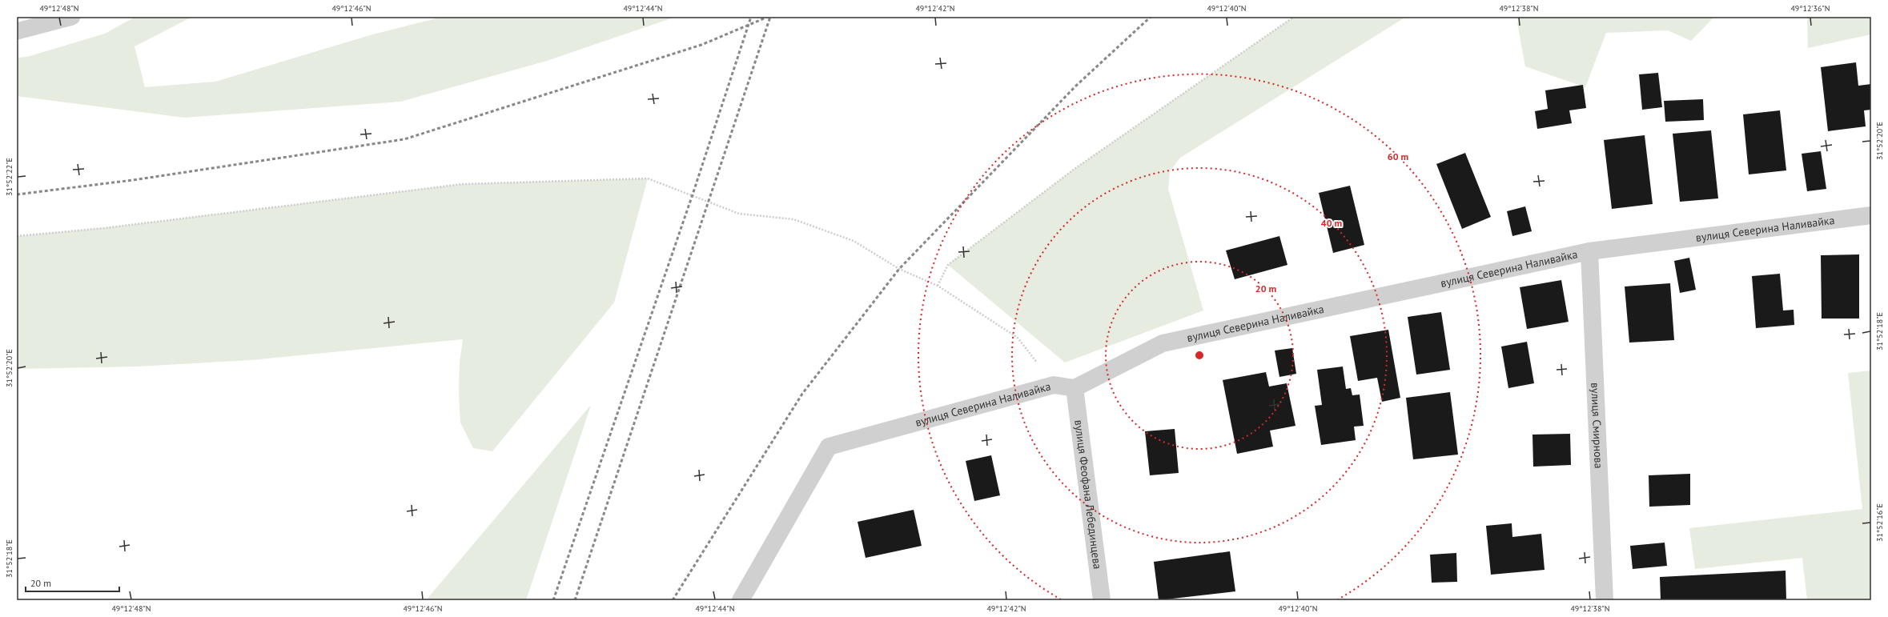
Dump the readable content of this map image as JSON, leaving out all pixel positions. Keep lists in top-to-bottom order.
{
  "streets": {
    "street": ["вулиця Северина Наливайка", "вулиця Смирнова", "вулиця Феофана Лебединцева"]
  },
  "crossings": [
    ["вулиця Северина Наливайка", "вулиця Смирнова"],
    ["вулиця Северина Наливайка", "вулиця Феофана Лебединцева"]
  ],
  "scale_bar": "20 m",
  "coordinates": [
    "49°12'48\"N",
    "49°12'46\"N",
    "49°12'44\"N",
    "49°12'42\"N",
    "49°12'40\"N",
    "49°12'38\"N",
    "49°12'36\"N",
    "31°52'20\"E",
    "31°52'22\"E",
    "31°52'18\"E",
    "31°52'16\"E"
  ],
  "rings": ["60 m", "40 m", "20 m"]
}
